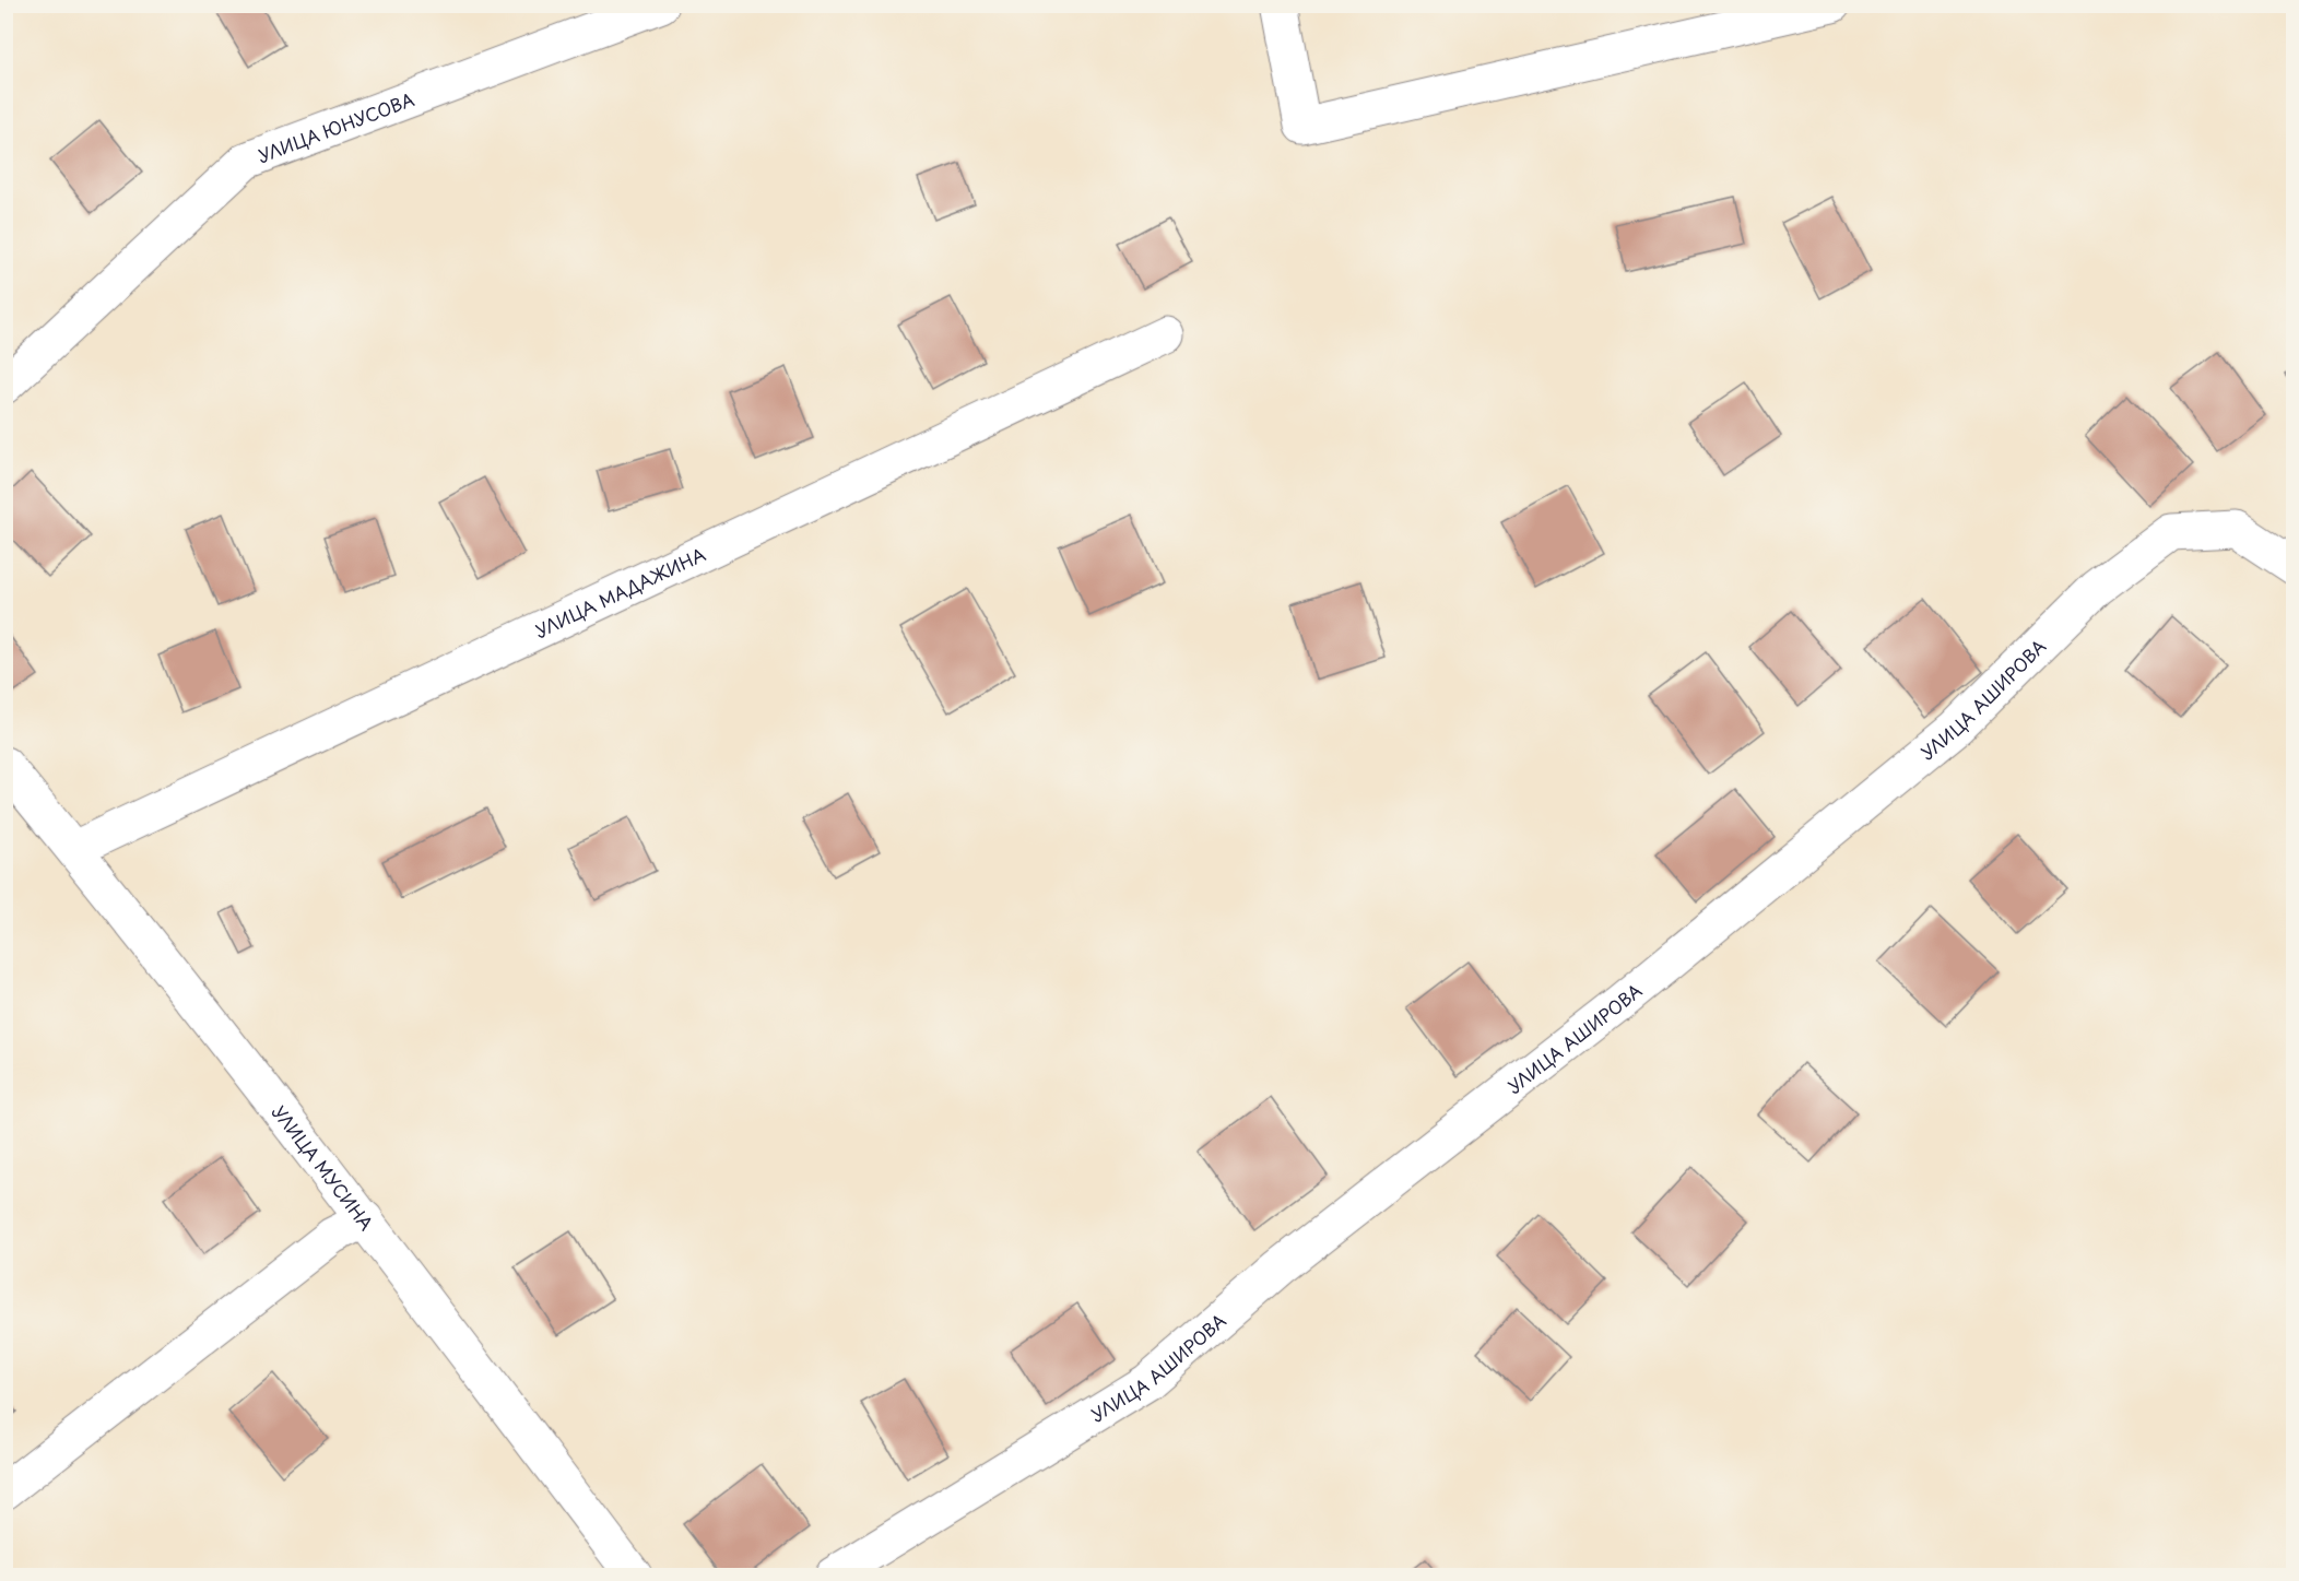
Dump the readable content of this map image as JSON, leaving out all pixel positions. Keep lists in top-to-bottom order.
{
  "streets": {
    "street": [
      "УЛИЦА ЮНУСОВА",
      "УЛИЦА МАДАЖИНА",
      "УЛИЦА АШИРОВА",
      "УЛИЦА МУСИНА"
    ]
  },
  "crossings": [
    ["УЛИЦА МАДАЖИНА", "УЛИЦА МУСИНА"]
  ]
}
